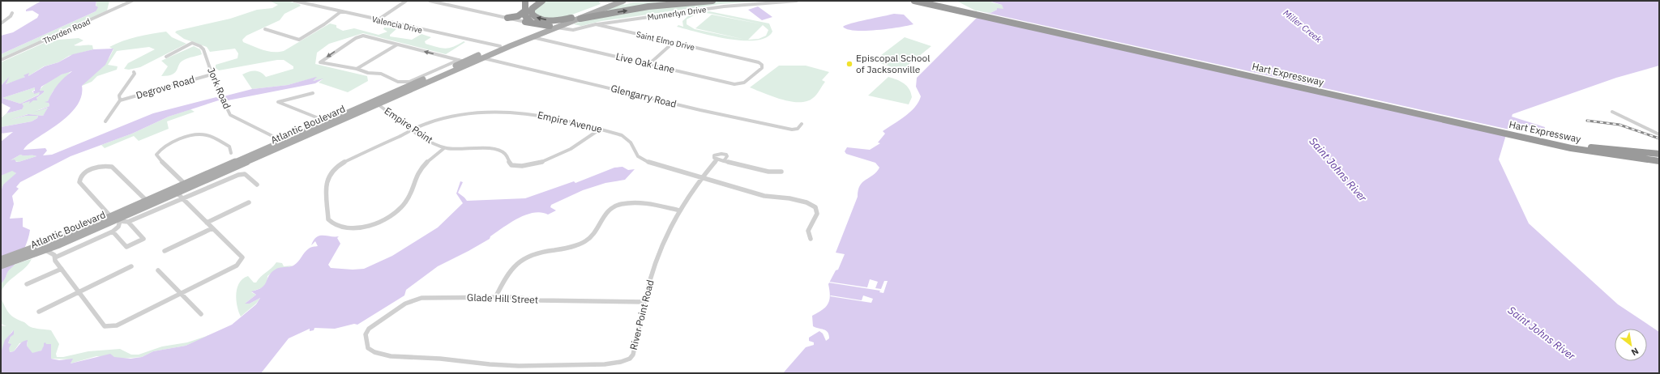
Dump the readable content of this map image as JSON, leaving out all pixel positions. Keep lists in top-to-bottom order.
{
  "streets": {
    "highway": ["Hart Expressway"],
    "main road": ["Atlantic Boulevard"],
    "street": [
      "Munnerlyn Drive",
      "Valencia Drive",
      "Thorden Road",
      "Saint Elmo Drive",
      "Live Oak Lane",
      "Degrove Road",
      "Jork Road",
      "Glengarry Road",
      "Empire Avenue",
      "Empire Point",
      "Glade Hill Street",
      "River Point Road"
    ]
  },
  "crossings": [
    ["Munnerlyn Drive", "Saint Elmo Drive"],
    ["Valencia Drive", "Atlantic Boulevard"],
    ["Saint Elmo Drive", "Live Oak Lane"],
    ["Saint Elmo Drive", "Atlantic Boulevard"],
    ["Live Oak Lane", "Atlantic Boulevard"],
    ["Degrove Road", "Jork Road"],
    ["Jork Road", "Atlantic Boulevard"],
    ["Glengarry Road", "Atlantic Boulevard"],
    ["Empire Avenue", "Empire Point"],
    ["Empire Avenue", "River Point Road"],
    ["Atlantic Boulevard", "Empire Point"],
    ["Glade Hill Street", "River Point Road"]
  ],
  "water": ["Miller Creek", "Saint Johns River"],
  "places": ["Episcopal School of Jacksonville"],
  "north": "bottom right"
}
